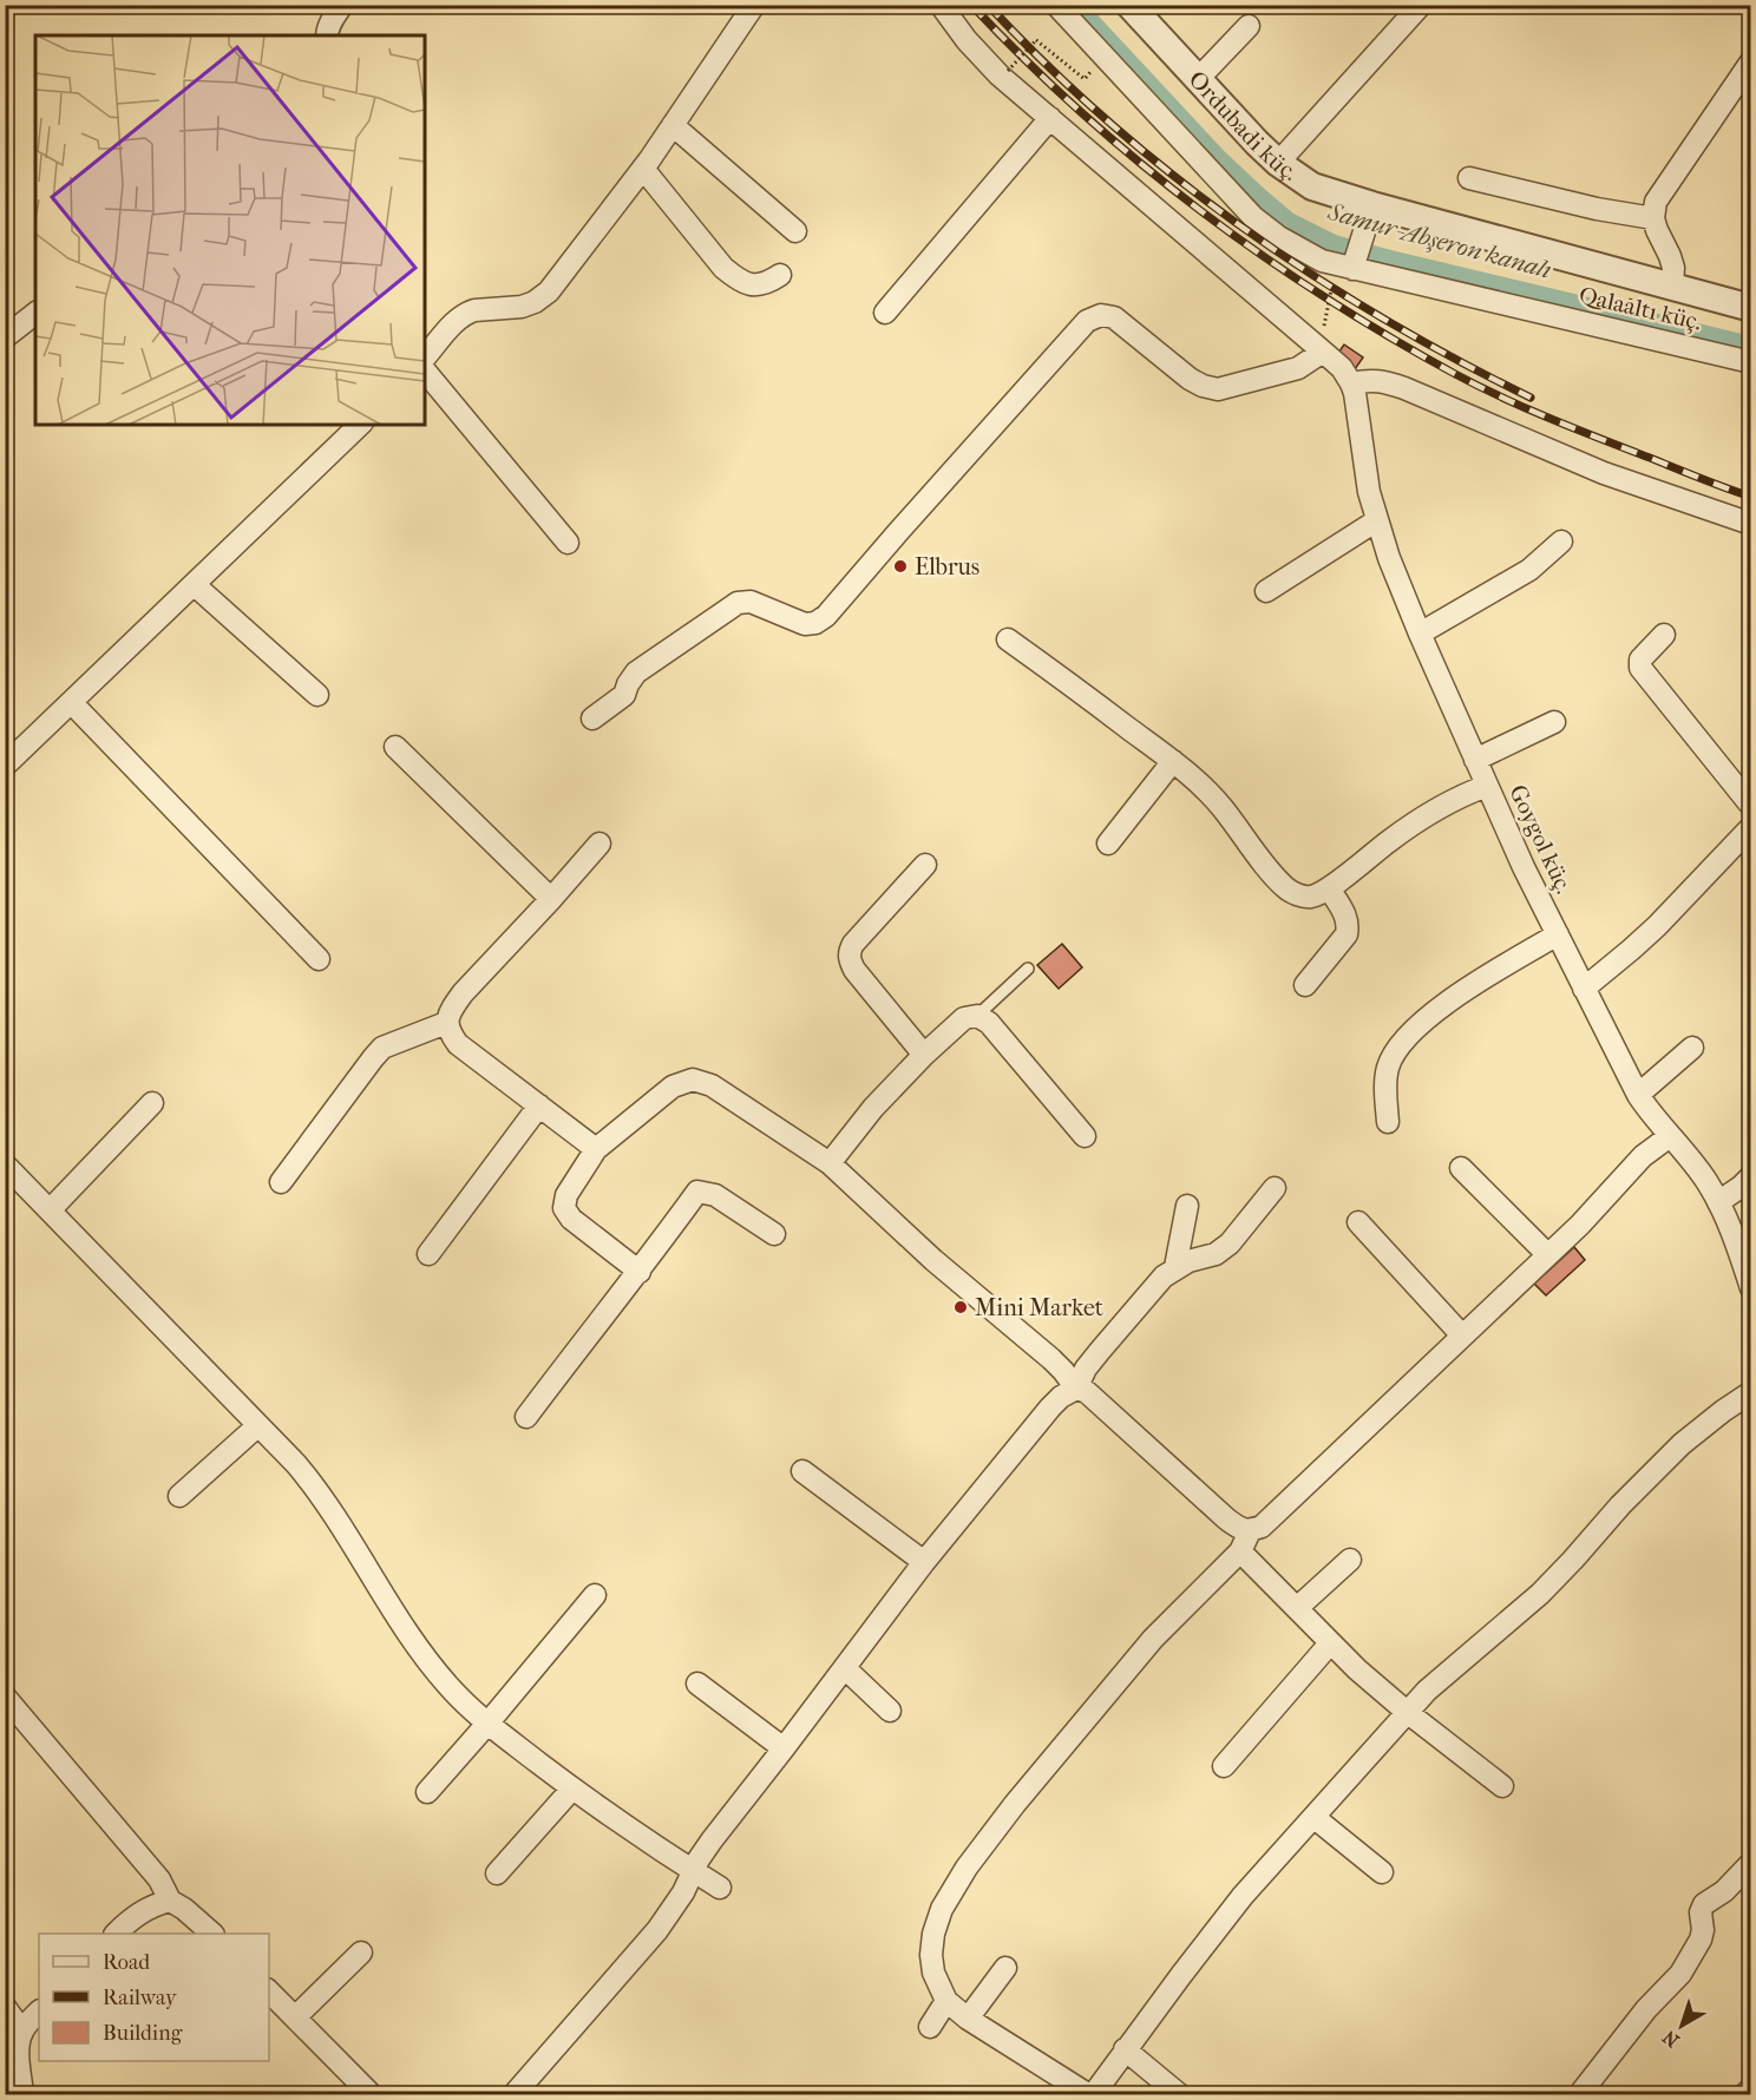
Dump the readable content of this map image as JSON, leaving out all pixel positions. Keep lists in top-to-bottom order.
{
  "streets": {
    "street": ["Ordubadi küç.", "Qalaaltı küç.", "Goygol küç."]
  },
  "water": ["Samur-Abşeron kanalı"],
  "places": ["Elbrus", "Mini Market"],
  "legend": ["Road", "Railway", "Building"],
  "north": "bottom left"
}
